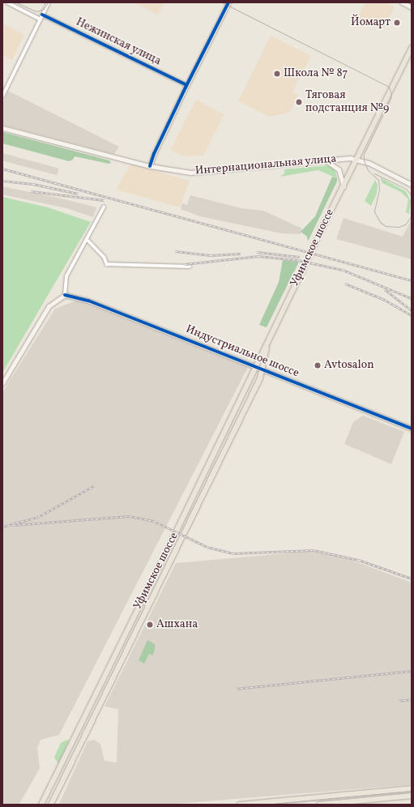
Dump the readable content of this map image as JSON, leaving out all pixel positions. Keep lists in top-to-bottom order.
{
  "streets": {
    "main road": ["Уфимское шоссе"],
    "street": ["Нежинская улица", "Интернациональная улица", "Индустриальное шоссе"]
  },
  "crossings": [
    ["Интернациональная улица", "Уфимское шоссе"],
    ["Уфимское шоссе", "Индустриальное шоссе"]
  ],
  "places": [
    "Йомарт",
    "Школа № 87",
    "Тяговая подстанция №9",
    "Avtosalon",
    "Ашхана"
  ]
}
